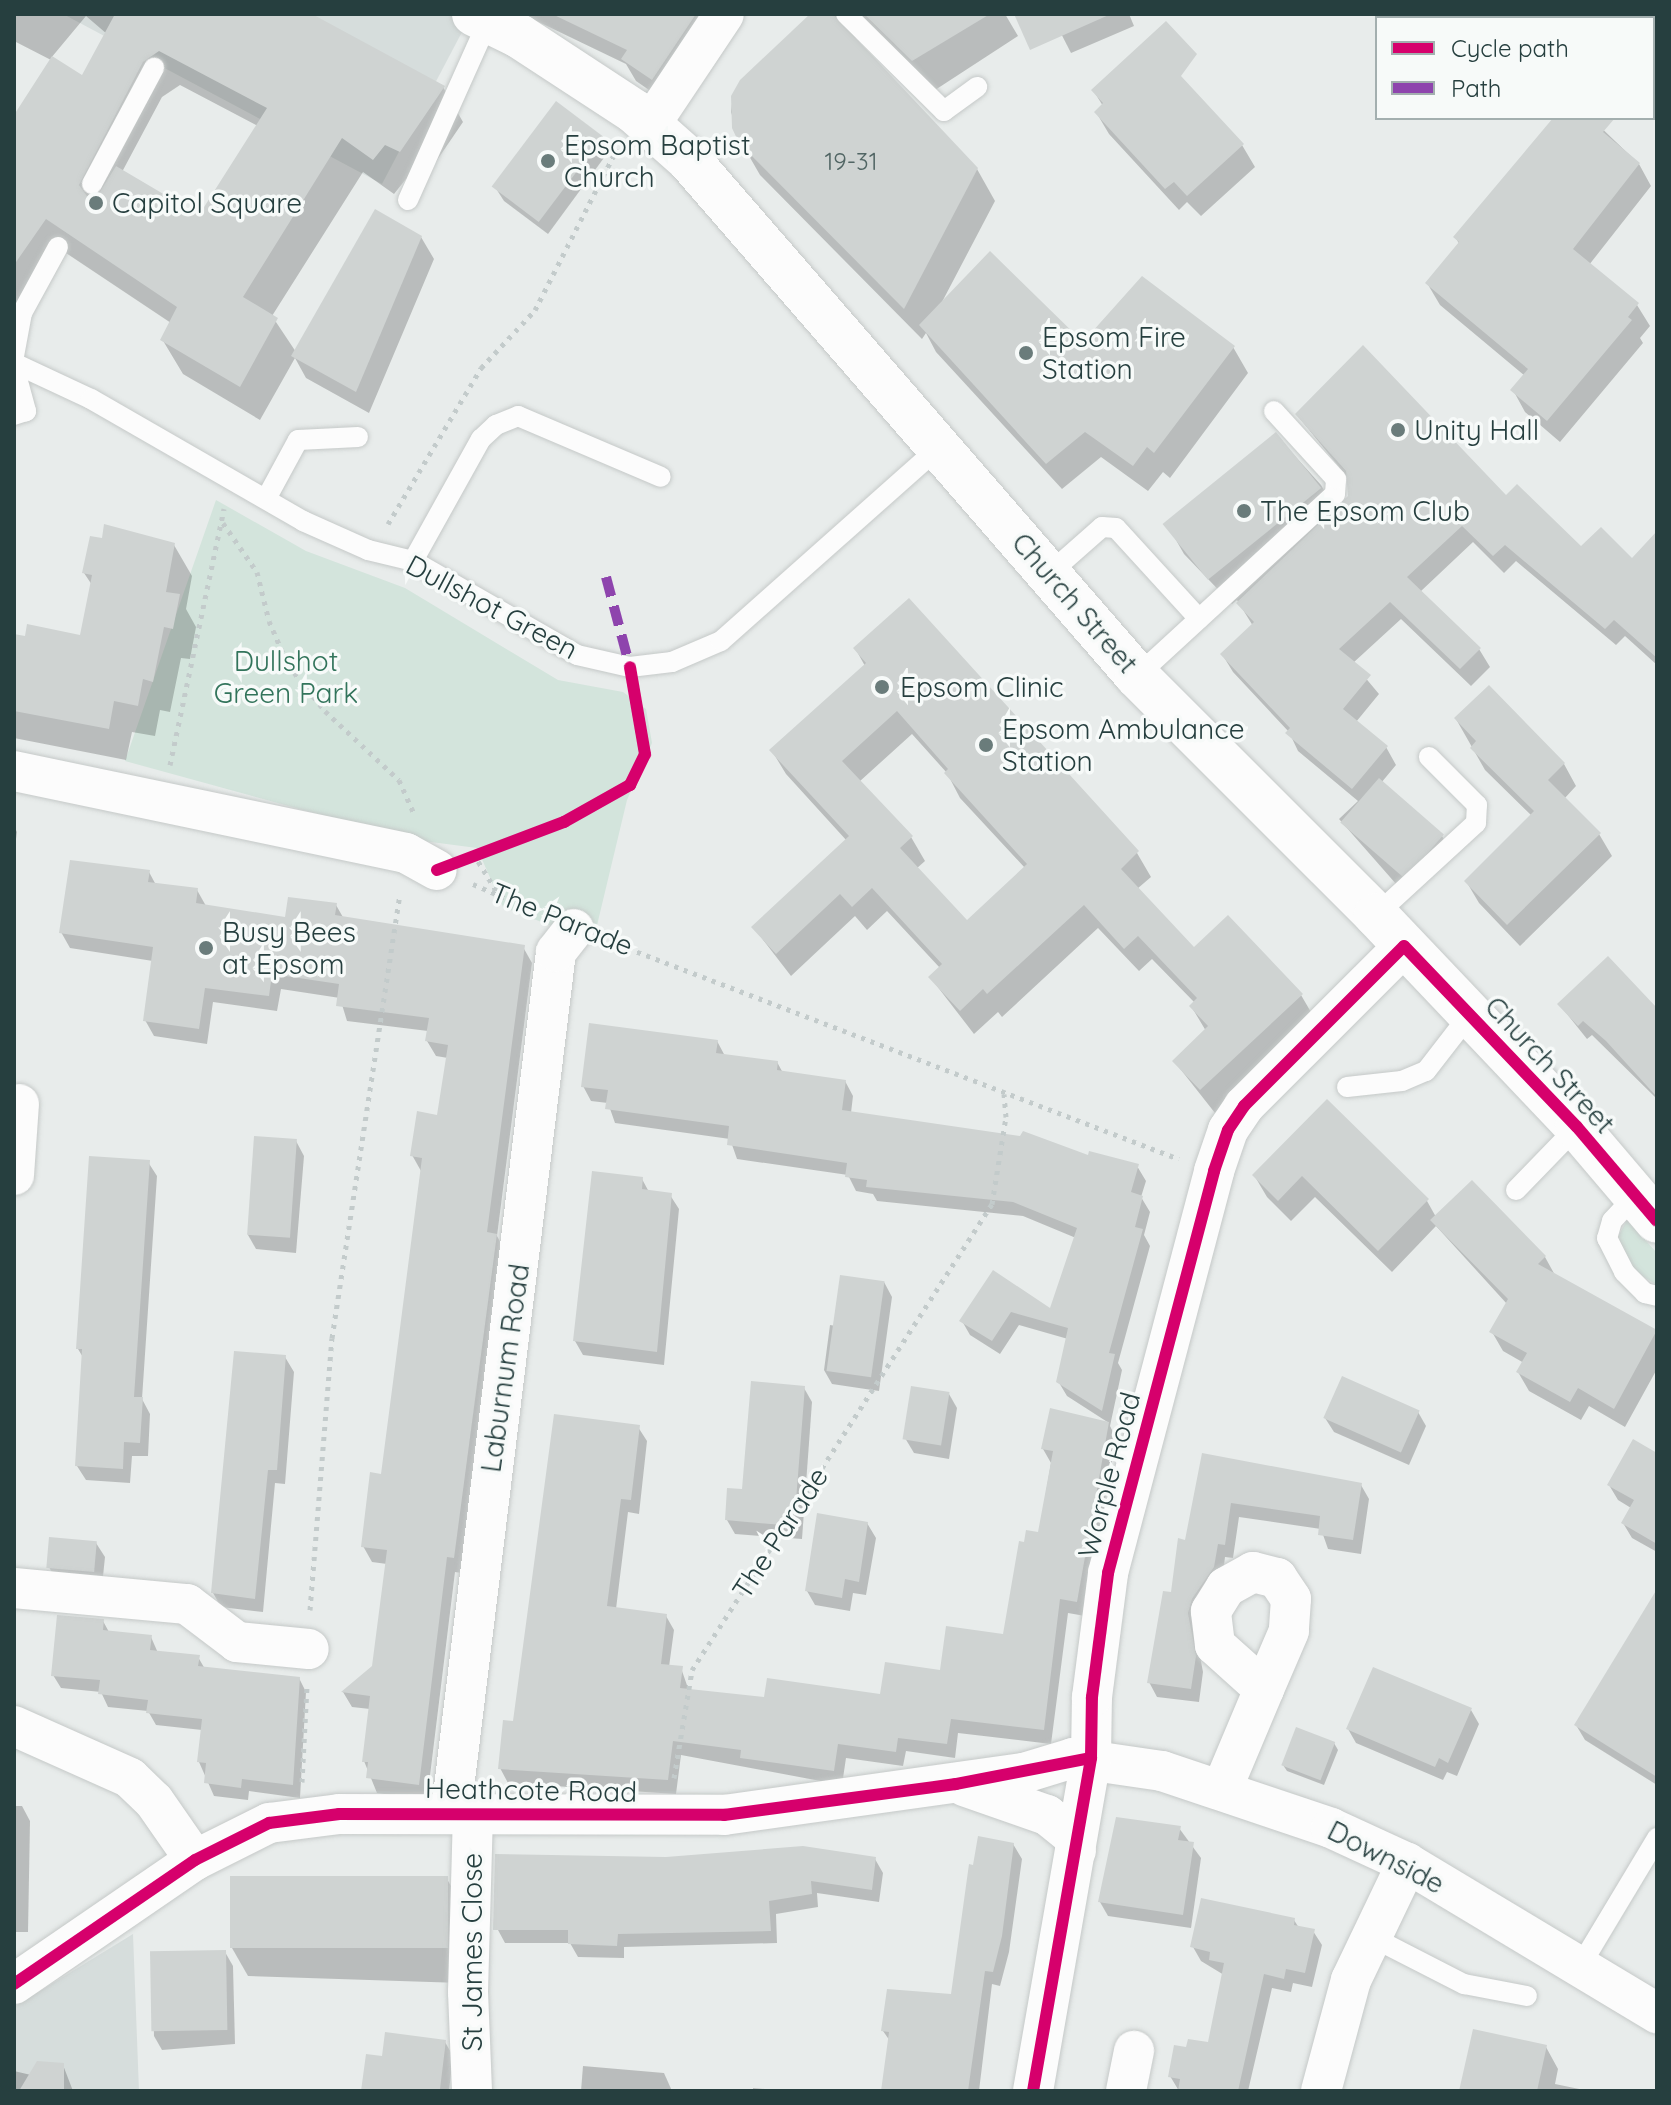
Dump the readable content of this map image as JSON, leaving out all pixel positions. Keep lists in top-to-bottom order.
{
  "streets": {
    "main road": ["Church Street"],
    "street": [
      "Laburnum Road",
      "Worple Road",
      "Heathcote Road",
      "Downside",
      "St James Close"
    ],
    "lane": ["Dullshot Green"],
    "path": ["The Parade"]
  },
  "crossings": [
    ["Church Street", "Dullshot Green"],
    ["Church Street", "Worple Road"],
    ["The Parade", "Laburnum Road"],
    ["The Parade", "Worple Road"],
    ["The Parade", "Heathcote Road"],
    ["Laburnum Road", "Heathcote Road"],
    ["Laburnum Road", "St James Close"],
    ["Worple Road", "Heathcote Road"],
    ["Worple Road", "Downside"],
    ["Heathcote Road", "Downside"],
    ["Heathcote Road", "St James Close"]
  ],
  "parks": ["Dullshot Green Park"],
  "places": [
    "Epsom Baptist Church",
    "Capitol Square",
    "Epsom Fire Station",
    "Unity Hall",
    "The Epsom Club",
    "Epsom Clinic",
    "Epsom Ambulance Station",
    "Busy Bees at Epsom"
  ],
  "house_numbers": ["19-31"],
  "legend": ["Cycle path", "Path"]
}
